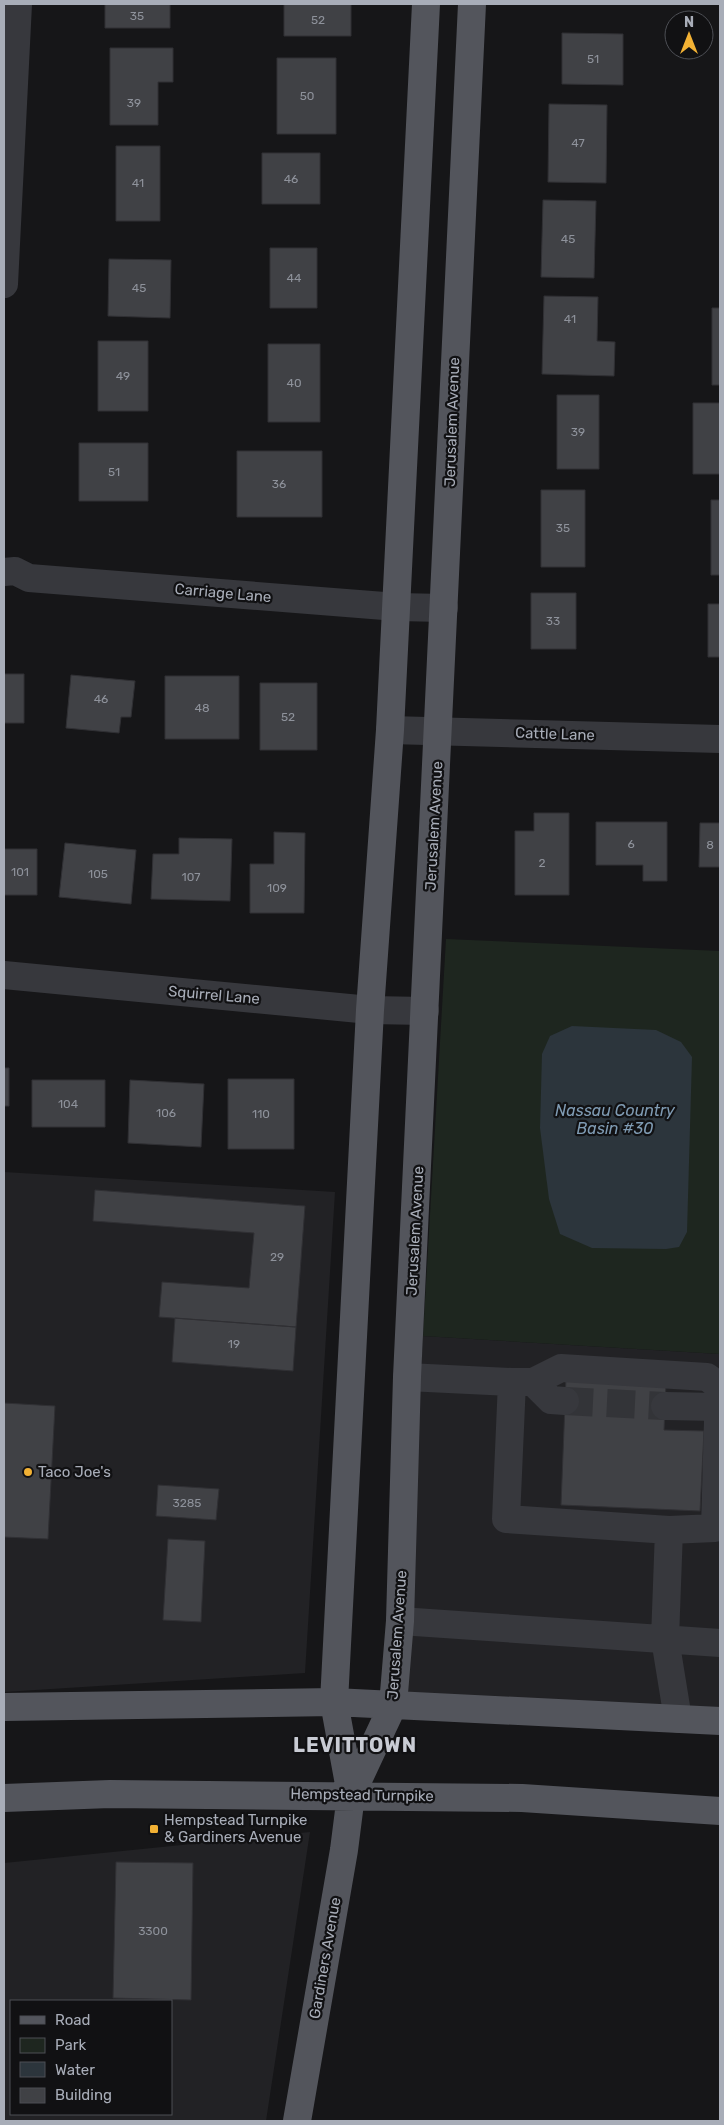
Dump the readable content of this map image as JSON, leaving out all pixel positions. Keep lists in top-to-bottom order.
{
  "streets": {
    "main road": ["Jerusalem Avenue", "Hempstead Turnpike", "Gardiners Avenue"],
    "street": ["Carriage Lane", "Cattle Lane", "Squirrel Lane"]
  },
  "crossings": [
    ["Jerusalem Avenue", "Carriage Lane"],
    ["Jerusalem Avenue", "Cattle Lane"],
    ["Jerusalem Avenue", "Squirrel Lane"],
    ["Jerusalem Avenue", "Hempstead Turnpike"],
    ["Jerusalem Avenue", "Gardiners Avenue"],
    ["Hempstead Turnpike", "Gardiners Avenue"]
  ],
  "districts": ["LEVITTOWN"],
  "water": ["Nassau Country Basin #30"],
  "places": {
    "other": ["Taco Joe's"],
    "transit": ["Hempstead Turnpike & Gardiners Avenue"]
  },
  "house_numbers": [
    "35",
    "52",
    "51",
    "50",
    "39",
    "47",
    "46",
    "41",
    "45",
    "44",
    "45",
    "41",
    "49",
    "40",
    "39",
    "51",
    "36",
    "35",
    "33",
    "46",
    "48",
    "52",
    "6",
    "8",
    "2",
    "101",
    "105",
    "107",
    "109",
    "104",
    "106",
    "110",
    "29",
    "19",
    "3285",
    "3300"
  ],
  "legend": [
    "Road",
    "Park",
    "Water",
    "Building"
  ],
  "north": "top"
}
